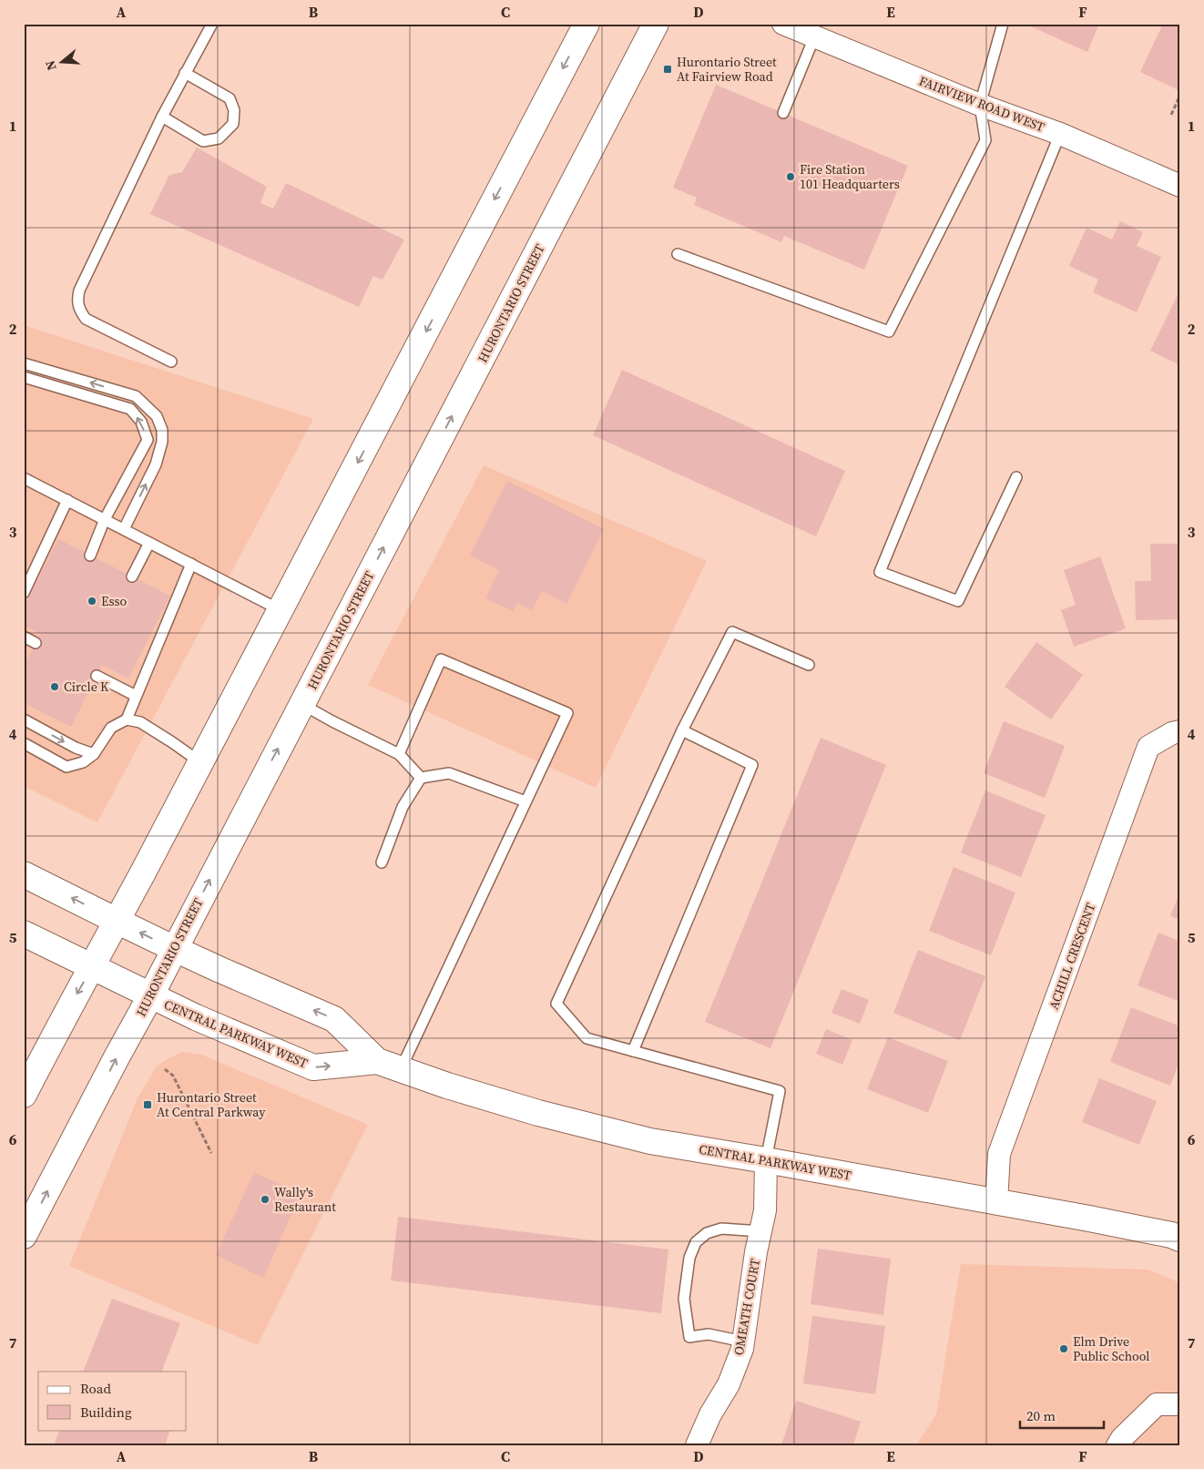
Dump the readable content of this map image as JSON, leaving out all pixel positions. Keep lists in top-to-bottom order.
{
  "streets": {
    "main road": ["HURONTARIO STREET", "CENTRAL PARKWAY WEST"],
    "street": ["FAIRVIEW ROAD WEST", "ACHILL CRESCENT", "OMEATH COURT"]
  },
  "crossings": [
    ["HURONTARIO STREET", "CENTRAL PARKWAY WEST"],
    ["ACHILL CRESCENT", "CENTRAL PARKWAY WEST"],
    ["CENTRAL PARKWAY WEST", "OMEATH COURT"]
  ],
  "places": {
    "transit": ["Hurontario Street At Fairview Road", "Hurontario Street At Central Parkway"],
    "other": [
      "Fire Station 101 Headquarters",
      "Esso",
      "Circle K",
      "Wally's Restaurant",
      "Elm Drive Public School"
    ]
  },
  "legend": ["Road", "Building"],
  "scale_bar": "20 m",
  "north": "left",
  "grid": {
    "columns": [
      "A",
      "B",
      "C",
      "D",
      "E",
      "F"
    ],
    "rows": [
      "1",
      "2",
      "3",
      "4",
      "5",
      "6",
      "7"
    ]
  }
}
